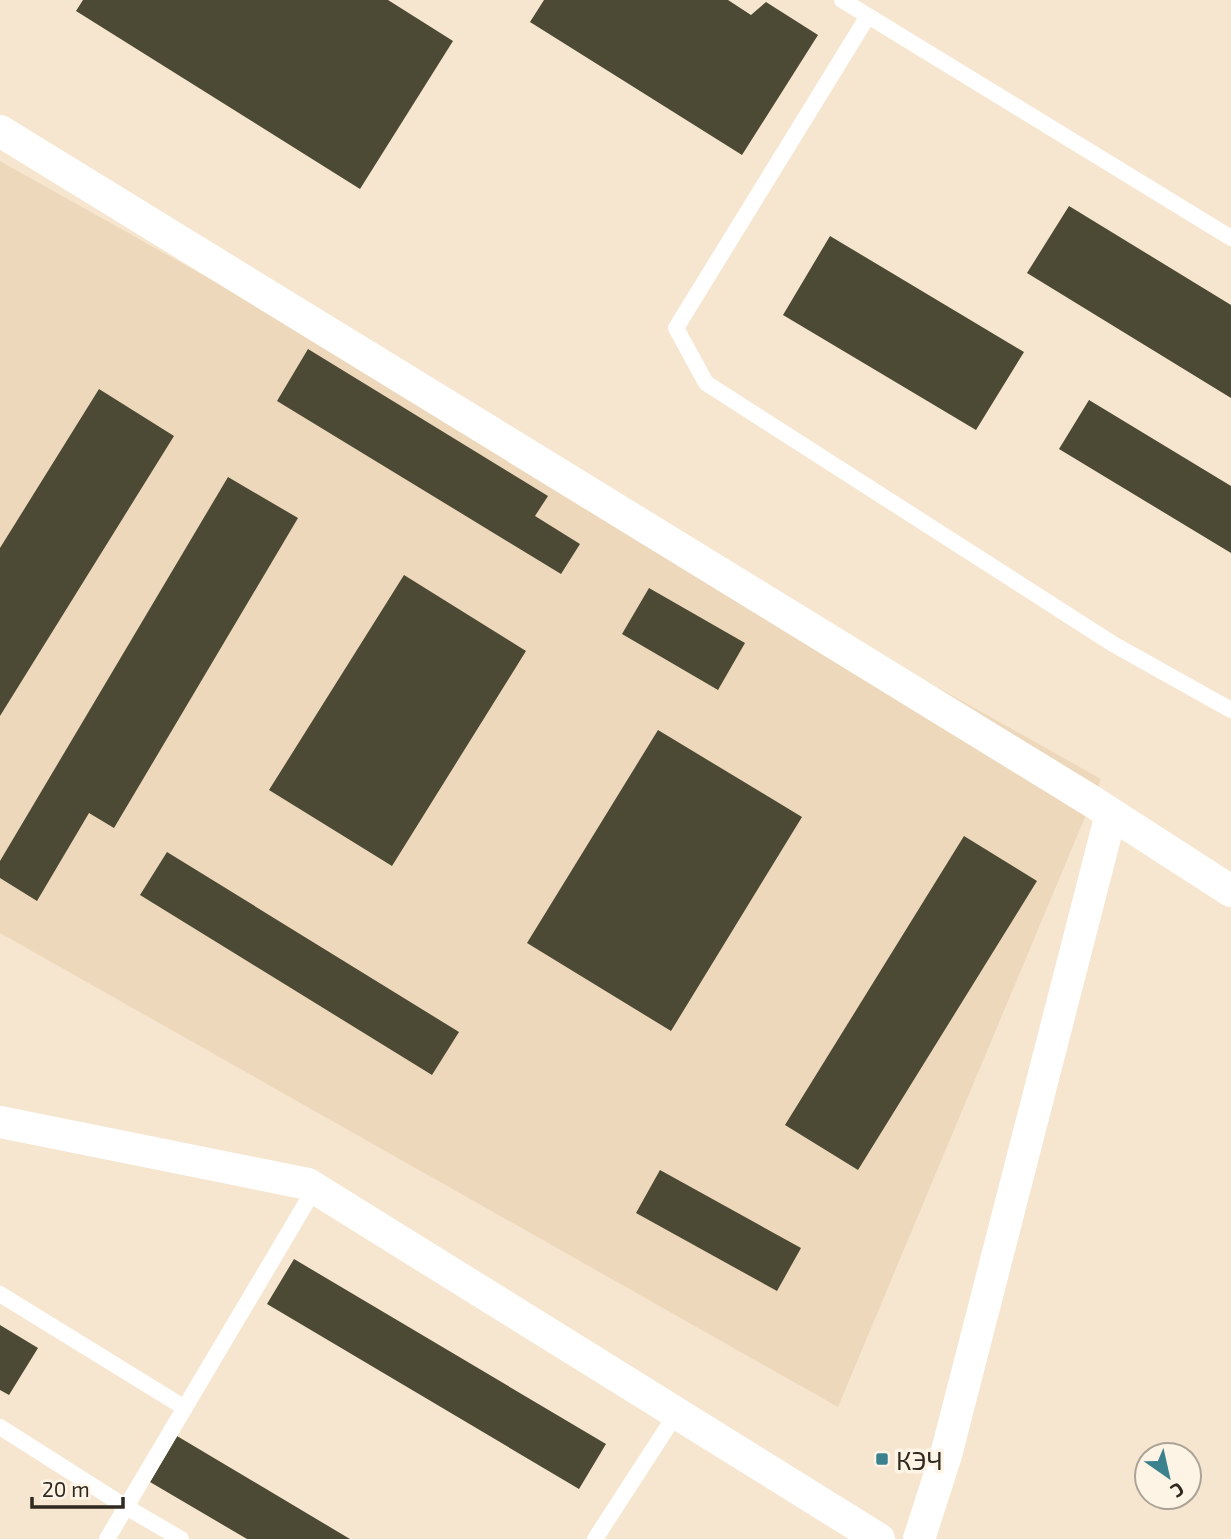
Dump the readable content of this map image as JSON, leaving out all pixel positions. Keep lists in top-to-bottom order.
{
  "places": {
    "transit": ["КЭЧ"]
  },
  "scale_bar": "20 m",
  "north": "bottom right"
}
